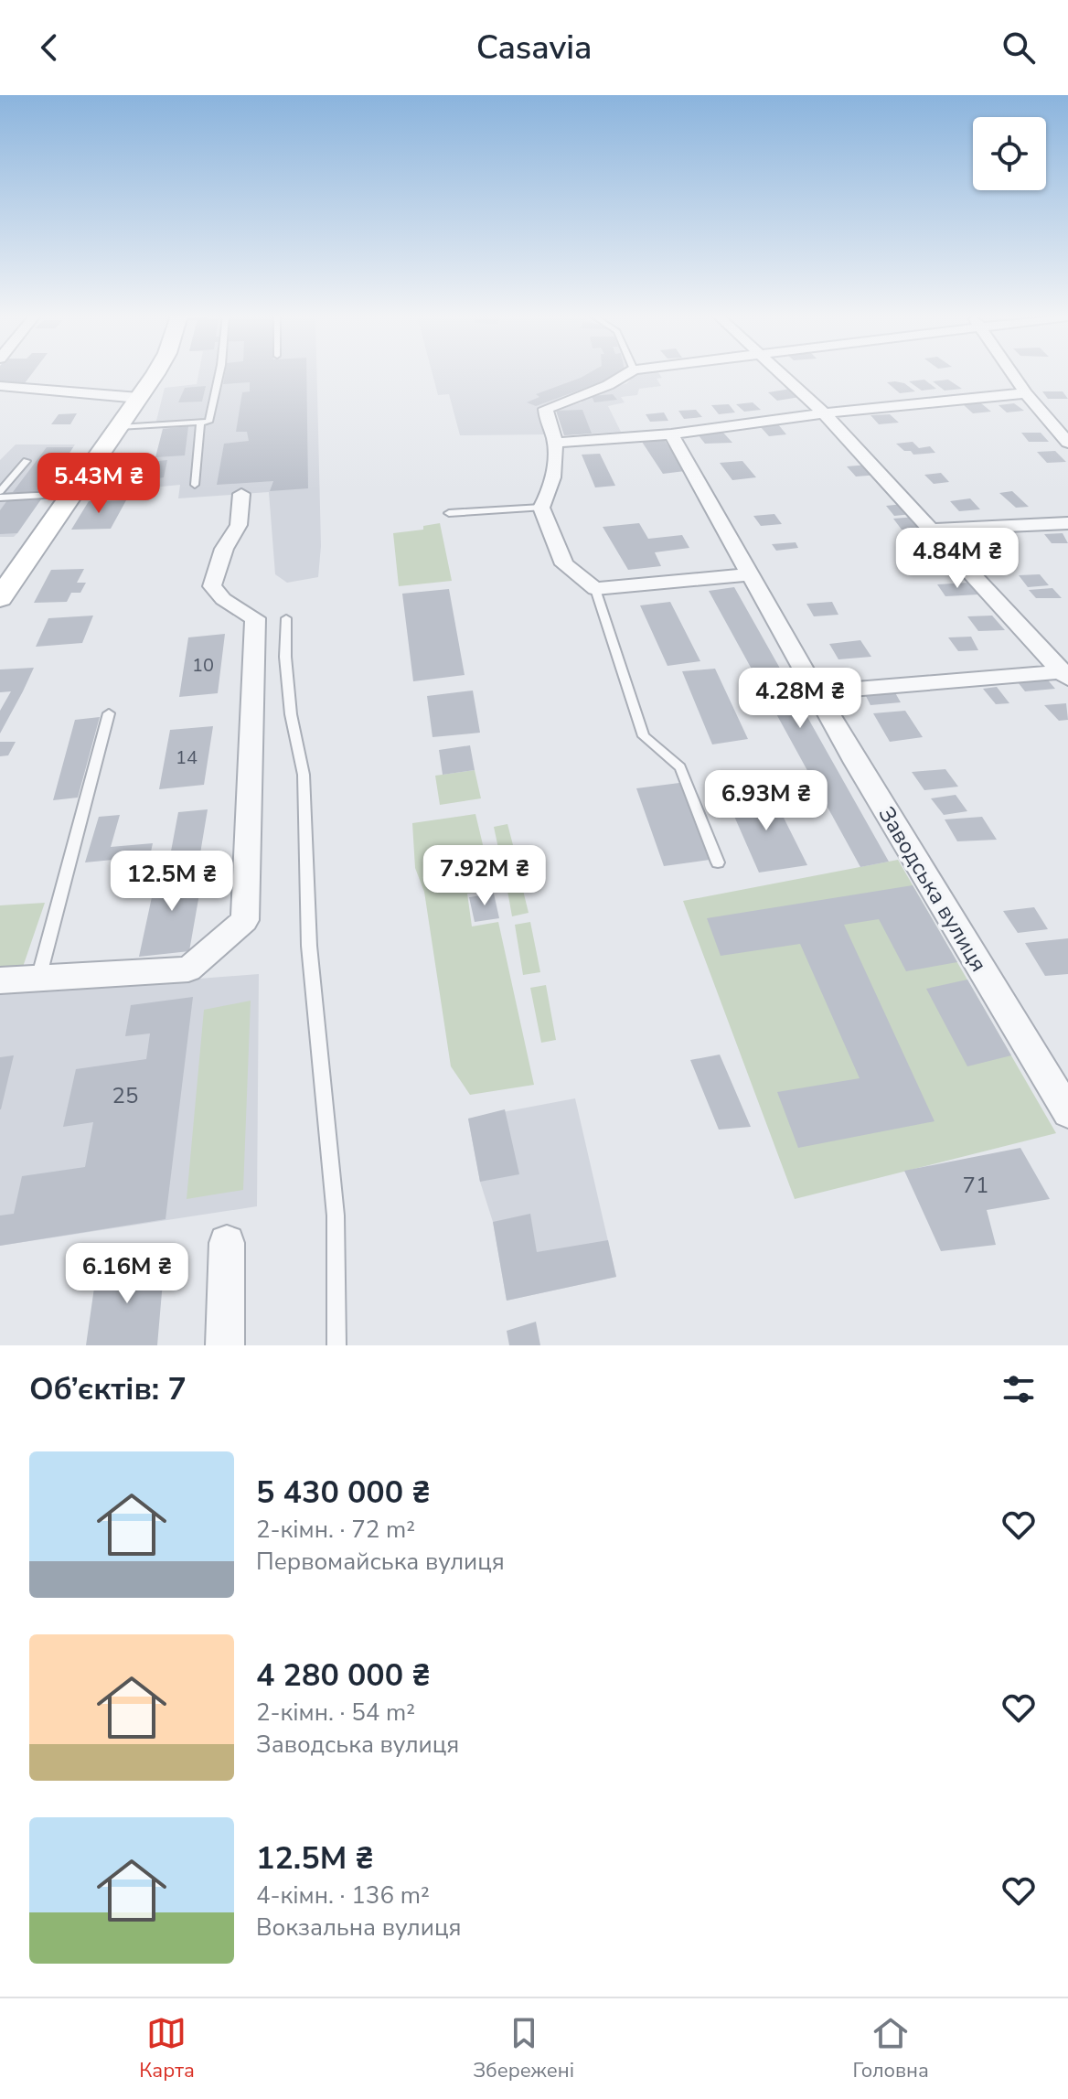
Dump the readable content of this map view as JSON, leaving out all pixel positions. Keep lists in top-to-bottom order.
{
  "streets": {
    "street": ["Заводська вулиця"]
  },
  "house_numbers": [
    "10",
    "14",
    "25",
    "71"
  ],
  "page": {
    "header": "Casavia",
    "price": [
      "5.43M ₴",
      "4.84M ₴",
      "4.28M ₴",
      "6.93M ₴",
      "7.92M ₴",
      "12.5M ₴",
      "6.16M ₴"
    ],
    "heading": "Об’єктів: 7",
    "list": [
      {
        "name": "5 430 000 ₴",
        "note": "2-кімн. · 72 m² · Первомайська вулиця"
      },
      {
        "name": "4 280 000 ₴",
        "note": "2-кімн. · 54 m² · Заводська вулиця"
      },
      {
        "name": "12.5M ₴",
        "note": "4-кімн. · 136 m² · Вокзальна вулиця"
      }
    ],
    "tabs": ["Карта", "Збережені", "Головна"]
  }
}
